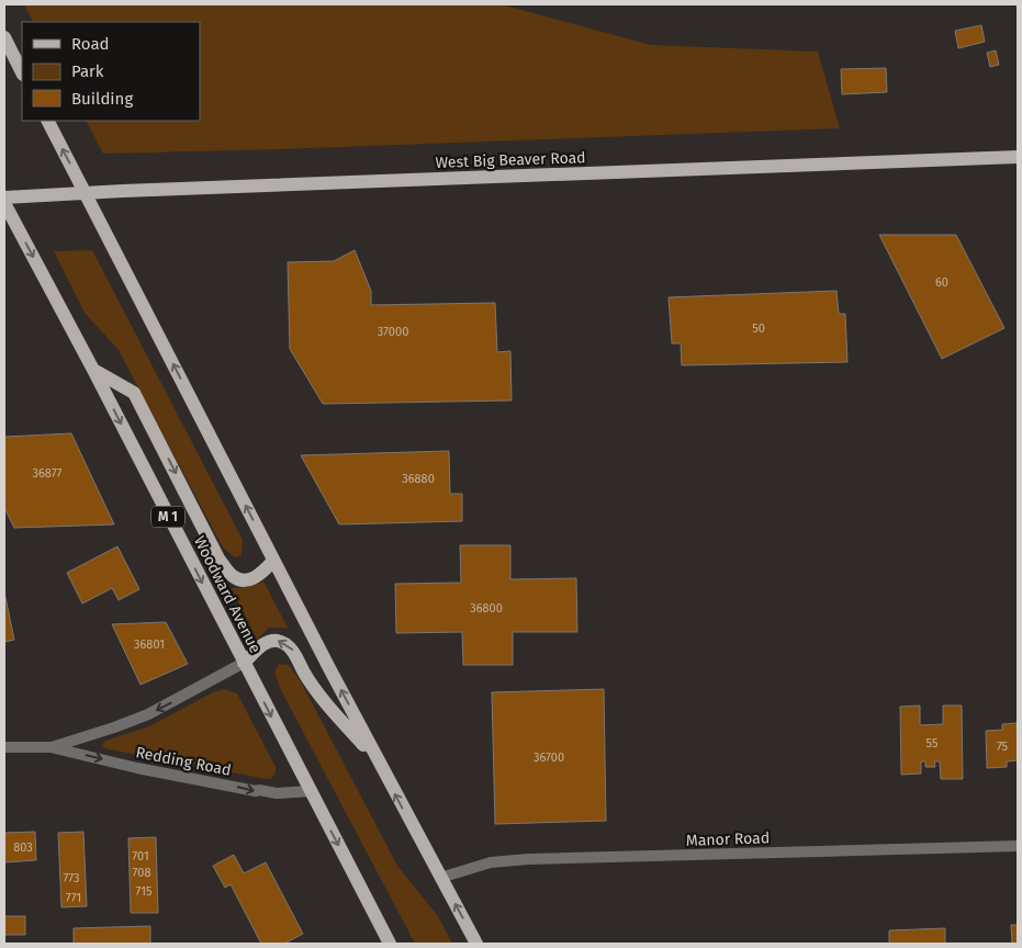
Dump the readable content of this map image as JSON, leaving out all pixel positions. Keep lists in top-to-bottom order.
{
  "streets": {
    "main road": ["West Big Beaver Road", "M 1", "Woodward Avenue"],
    "street": ["Redding Road", "Manor Road"]
  },
  "crossings": [
    ["Woodward Avenue", "Redding Road"]
  ],
  "house_numbers": [
    "60",
    "50",
    "37000",
    "36877",
    "36880",
    "36800",
    "36801",
    "55",
    "75",
    "36700",
    "803",
    "701",
    "708",
    "773",
    "715",
    "771"
  ],
  "legend": ["Road", "Park", "Building"]
}
